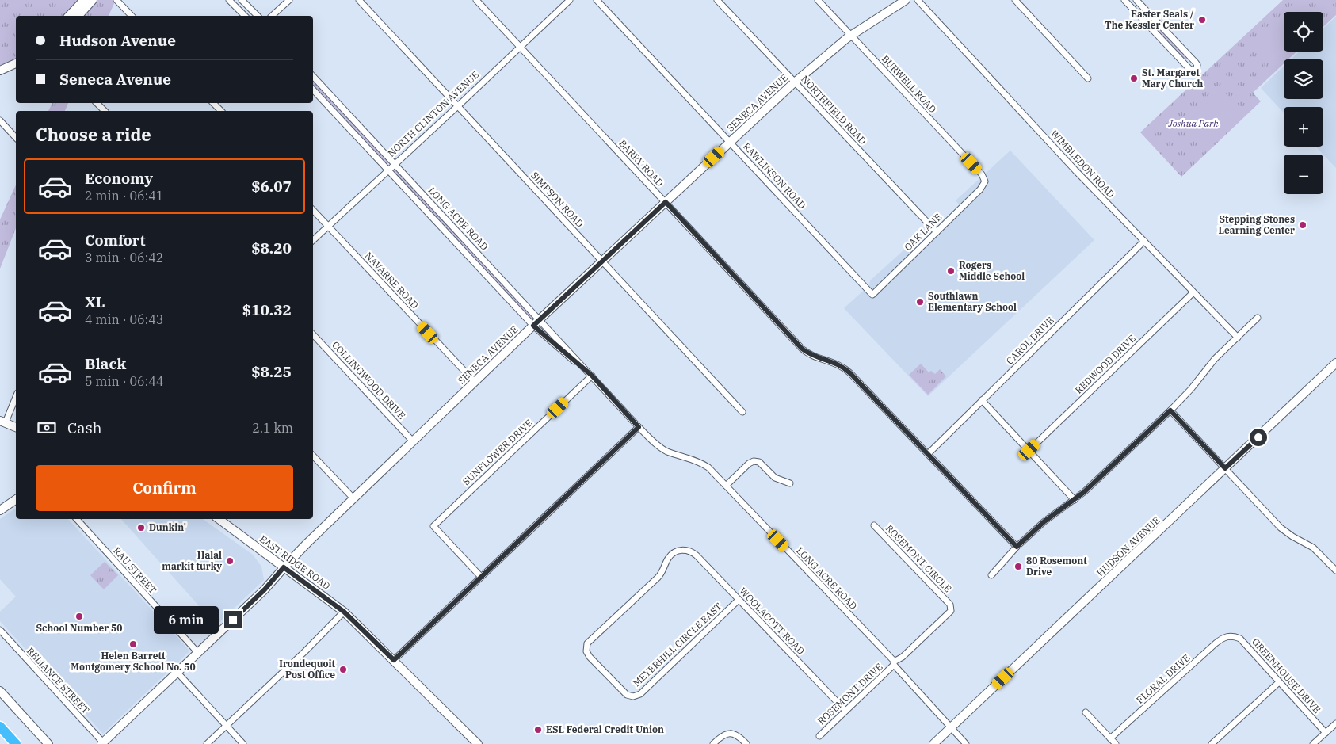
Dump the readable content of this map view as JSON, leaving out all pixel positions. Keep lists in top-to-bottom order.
{
  "streets": {
    "main road": ["SENECA AVENUE", "HUDSON AVENUE", "EAST RIDGE ROAD"],
    "street": [
      "BURWELL ROAD",
      "NORTHFIELD ROAD",
      "NORTH CLINTON AVENUE",
      "BARRY ROAD",
      "WIMBLEDON ROAD",
      "RAWLINSON ROAD",
      "SIMPSON ROAD",
      "LONG ACRE ROAD",
      "OAK LANE",
      "NAVARRE ROAD",
      "CAROL DRIVE",
      "REDWOOD DRIVE",
      "COLLINGWOOD DRIVE",
      "SUNFLOWER DRIVE",
      "ROSEMONT CIRCLE",
      "RAU STREET",
      "WOOLACOTT ROAD",
      "MEYERHILL CIRCLE EAST",
      "GREENHOUSE DRIVE",
      "FLORAL DRIVE",
      "RELIANCE STREET",
      "ROSEMONT DRIVE"
    ]
  },
  "crossings": [
    ["BURWELL ROAD", "SENECA AVENUE"],
    ["BURWELL ROAD", "OAK LANE"],
    ["SENECA AVENUE", "NORTHFIELD ROAD"],
    ["SENECA AVENUE", "BARRY ROAD"],
    ["SENECA AVENUE", "RAWLINSON ROAD"],
    ["SENECA AVENUE", "SIMPSON ROAD"],
    ["SENECA AVENUE", "LONG ACRE ROAD"],
    ["SENECA AVENUE", "NAVARRE ROAD"],
    ["SENECA AVENUE", "COLLINGWOOD DRIVE"],
    ["SENECA AVENUE", "EAST RIDGE ROAD"],
    ["SENECA AVENUE", "RAU STREET"],
    ["SENECA AVENUE", "RELIANCE STREET"],
    ["NORTHFIELD ROAD", "OAK LANE"],
    ["NORTH CLINTON AVENUE", "BARRY ROAD"],
    ["NORTH CLINTON AVENUE", "SIMPSON ROAD"],
    ["NORTH CLINTON AVENUE", "LONG ACRE ROAD"],
    ["NORTH CLINTON AVENUE", "NAVARRE ROAD"],
    ["BARRY ROAD", "CAROL DRIVE"],
    ["WIMBLEDON ROAD", "CAROL DRIVE"],
    ["WIMBLEDON ROAD", "REDWOOD DRIVE"],
    ["RAWLINSON ROAD", "OAK LANE"],
    ["LONG ACRE ROAD", "SUNFLOWER DRIVE"],
    ["LONG ACRE ROAD", "HUDSON AVENUE"],
    ["LONG ACRE ROAD", "ROSEMONT DRIVE"],
    ["ROSEMONT CIRCLE", "ROSEMONT DRIVE"],
    ["WOOLACOTT ROAD", "MEYERHILL CIRCLE EAST"],
    ["WOOLACOTT ROAD", "ROSEMONT DRIVE"],
    ["GREENHOUSE DRIVE", "FLORAL DRIVE"]
  ],
  "parks": ["Joshua Park"],
  "places": [
    "Easter Seals / The Kessler Center",
    "St. Margaret Mary Church",
    "Stepping Stones Learning Center",
    "Rogers Middle School",
    "Southlawn Elementary School",
    "Dunkin'",
    "Halal markit turky",
    "80 Rosemont Drive",
    "School Number 50",
    "Helen Barrett Montgomery School No. 50",
    "Irondequoit Post Office",
    "ESL Federal Credit Union"
  ],
  "page": {
    "map_buttons": ["+", "−"],
    "banner": ["Hudson Avenue", "Seneca Avenue"],
    "heading": "Choose a ride",
    "list": [
      {
        "name": "Economy",
        "note": "2 min · 06:41",
        "value": "$6.07"
      },
      {
        "name": "Comfort",
        "note": "3 min · 06:42",
        "value": "$8.20"
      },
      {
        "name": "XL",
        "note": "4 min · 06:43",
        "value": "$10.32"
      },
      {
        "name": "Black",
        "note": "5 min · 06:44",
        "value": "$8.25"
      }
    ],
    "pay": ["Cash", "2.1 km"],
    "buttons": "Confirm",
    "bubble": "6 min"
  }
}
